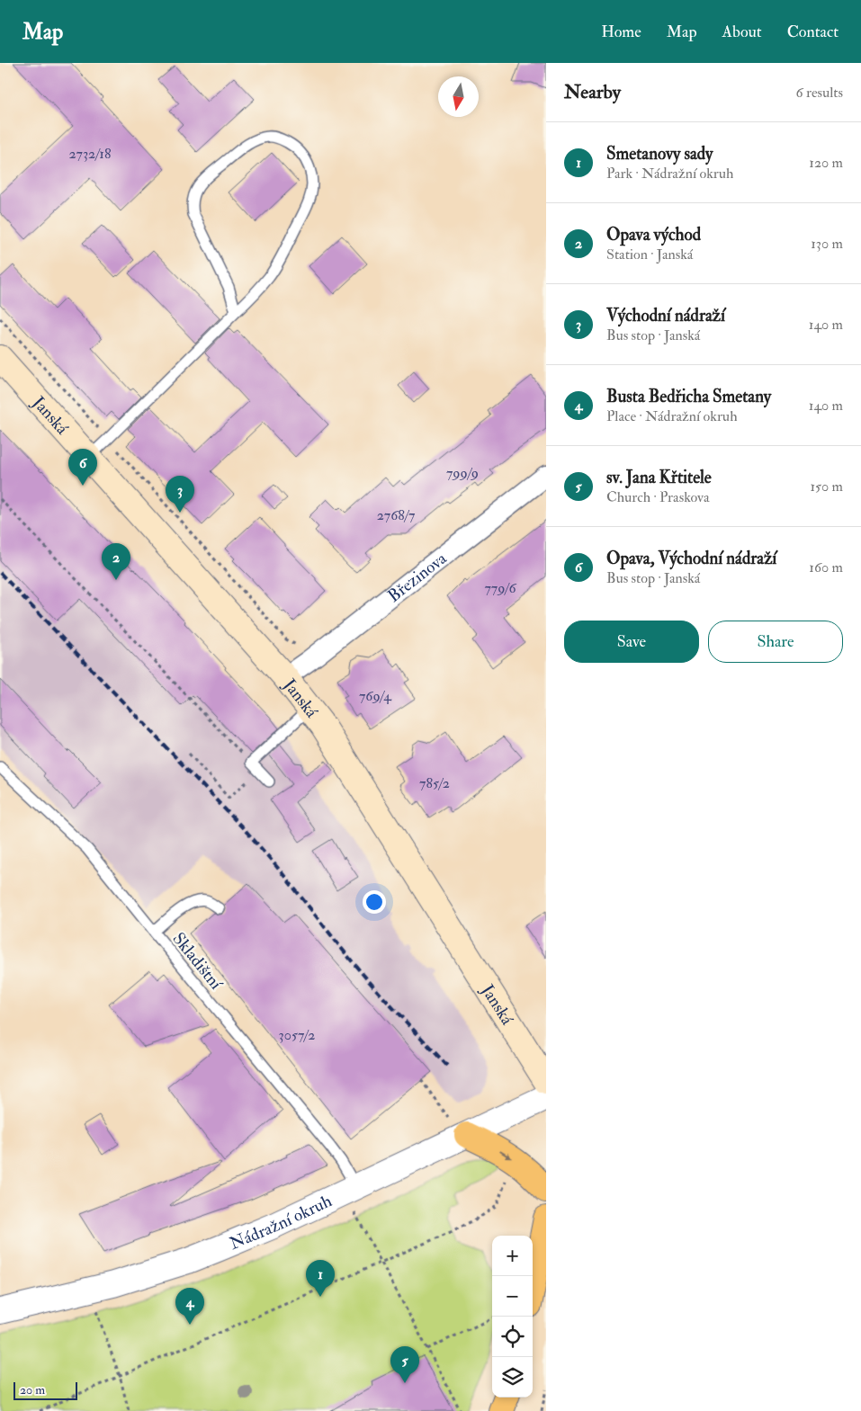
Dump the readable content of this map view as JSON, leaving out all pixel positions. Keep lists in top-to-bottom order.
{
  "streets": {
    "main road": ["Janská"],
    "street": ["Březinova", "Nádražní okruh"],
    "lane": ["Skladištní"]
  },
  "crossings": [
    ["Janská", "Březinova"],
    ["Skladištní", "Nádražní okruh"]
  ],
  "house_numbers": [
    "2732/18",
    "799/9",
    "2768/7",
    "779/6",
    "769/4",
    "785/2",
    "3057/2"
  ],
  "scale_bar": "20 m",
  "north": "bottom",
  "page": {
    "header": "Map",
    "nav": [
      "Home",
      "Map",
      "About",
      "Contact"
    ],
    "heading": ["Nearby", "6 results"],
    "list": [
      {
        "mark": "1",
        "name": "Smetanovy sady",
        "note": "Park · Nádražní okruh",
        "value": "120 m"
      },
      {
        "mark": "2",
        "name": "Opava východ",
        "note": "Station · Janská",
        "value": "130 m"
      },
      {
        "mark": "3",
        "name": "Východní nádraží",
        "note": "Bus stop · Janská",
        "value": "140 m"
      },
      {
        "mark": "4",
        "name": "Busta Bedřicha Smetany",
        "note": "Place · Nádražní okruh",
        "value": "140 m"
      },
      {
        "mark": "5",
        "name": "sv. Jana Křtitele",
        "note": "Church · Praskova",
        "value": "150 m"
      },
      {
        "mark": "6",
        "name": "Opava, Východní nádraží",
        "note": "Bus stop · Janská",
        "value": "160 m"
      }
    ],
    "pins": [
      "6",
      "3",
      "2",
      "1",
      "4",
      "5"
    ],
    "buttons": ["Save", "Share"],
    "map_buttons": ["+", "−"],
    "scale": "20 m"
  }
}
